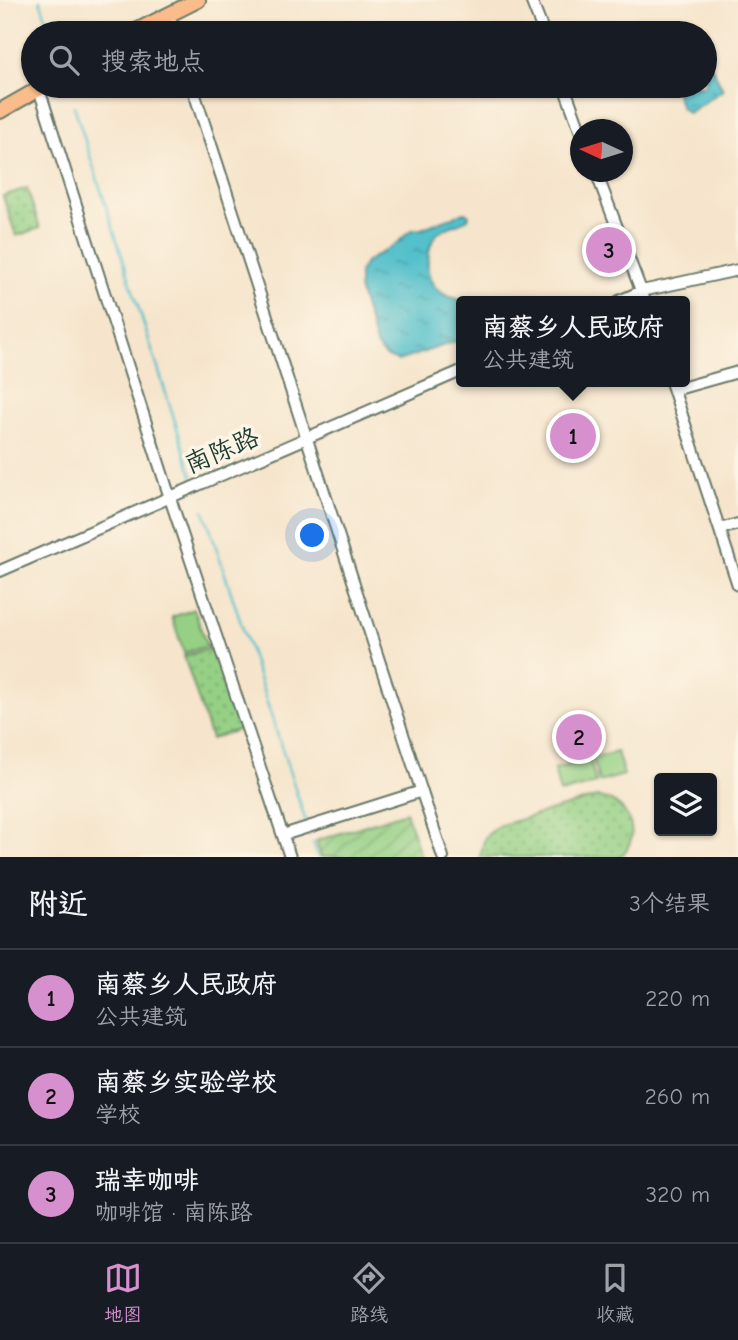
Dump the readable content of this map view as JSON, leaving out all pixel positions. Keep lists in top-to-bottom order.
{
  "streets": {
    "street": ["南陈路"]
  },
  "north": "left",
  "page": {
    "search": "搜索地点",
    "pins": ["3", "1", "2"],
    "popup": ["南蔡乡人民政府", "公共建筑"],
    "heading": ["附近", "3个结果"],
    "list": [
      {
        "mark": "1",
        "name": "南蔡乡人民政府",
        "note": "公共建筑",
        "value": "220 m"
      },
      {
        "mark": "2",
        "name": "南蔡乡实验学校",
        "note": "学校",
        "value": "260 m"
      },
      {
        "mark": "3",
        "name": "瑞幸咖啡",
        "note": "咖啡馆 · 南陈路",
        "value": "320 m"
      }
    ],
    "nav": ["地图", "路线", "收藏"]
  }
}
